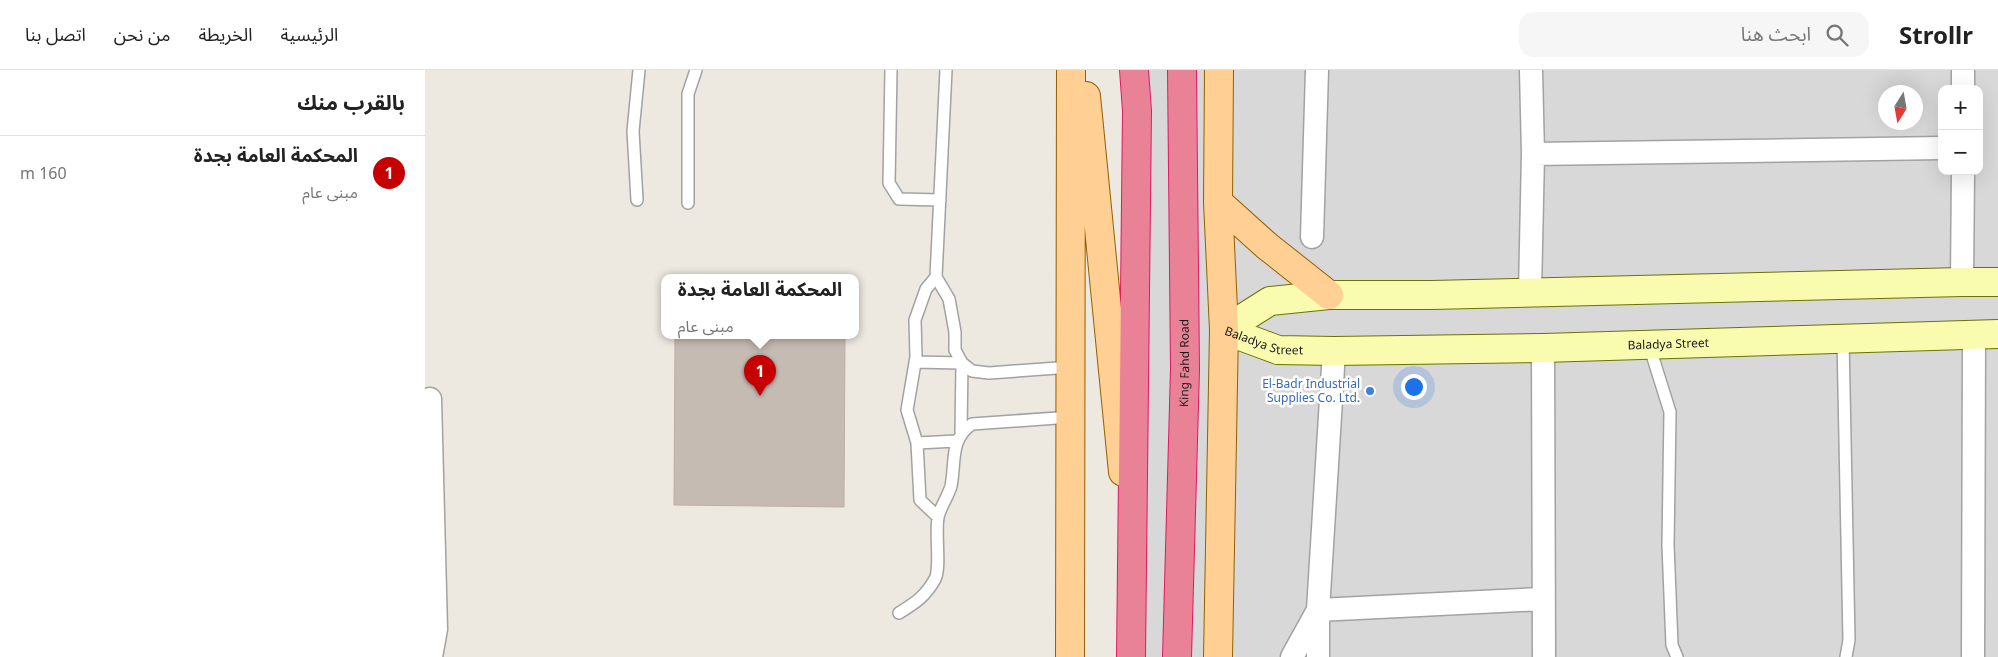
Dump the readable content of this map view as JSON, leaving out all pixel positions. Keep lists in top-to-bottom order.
{
  "streets": {
    "highway": ["King Fahd Road"],
    "street": ["Baladya Street"]
  },
  "places": ["El-Badr Industrial Supplies Co. Ltd."],
  "north": "bottom",
  "page": {
    "header": "Strollr",
    "search": "ابحث هنا",
    "nav": [
      "الرئيسية",
      "الخريطة",
      "من نحن",
      "اتصل بنا"
    ],
    "heading": "بالقرب منك",
    "map_buttons": ["+", "−"],
    "list": [
      {
        "mark": "1",
        "name": "المحكمة العامة بجدة",
        "note": "مبنى عام",
        "value": "160 m"
      }
    ],
    "popup": ["المحكمة العامة بجدة", "مبنى عام"],
    "pins": "1"
  }
}
